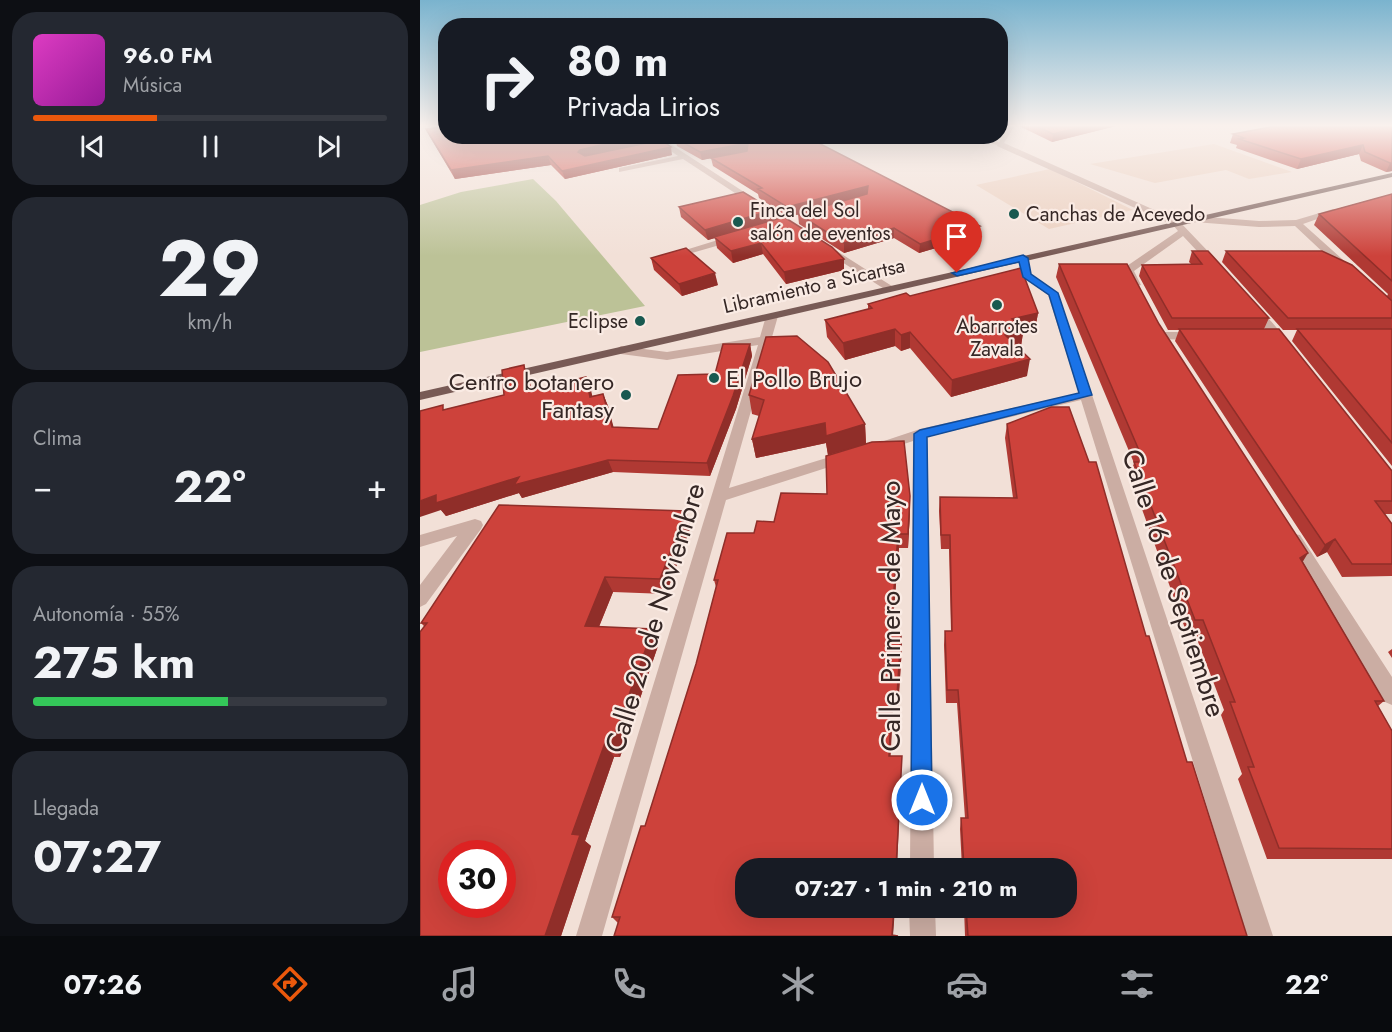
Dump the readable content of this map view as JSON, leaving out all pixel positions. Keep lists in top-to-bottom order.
{
  "streets": {
    "main road": ["Libramiento a Sicartsa"],
    "street": ["Calle 16 de Septiembre", "Calle Primero de Mayo", "Calle 20 de Noviembre"]
  },
  "crossings": [
    ["Libramiento a Sicartsa", "Calle 16 de Septiembre"],
    ["Libramiento a Sicartsa", "Calle 20 de Noviembre"]
  ],
  "places": [
    "Canchas de Acevedo",
    "Finca del Sol salón de eventos",
    "Abarrotes Zavala",
    "Eclipse",
    "El Pollo Brujo",
    "Centro botanero Fantasy"
  ],
  "page": {
    "turn": ["80 m", "Privada Lirios"],
    "song": ["96.0 FM", "Música"],
    "tile": [
      ["29", "km/h"],
      "Clima",
      ["Autonomía · 55%", "275 km"],
      ["Llegada", "07:27"]
    ],
    "heat": ["−", "22°", "+"],
    "limit": "30",
    "trip": "07:27 · 1 min · 210 m",
    "tabs": ["07:26", "22°"]
  }
}
